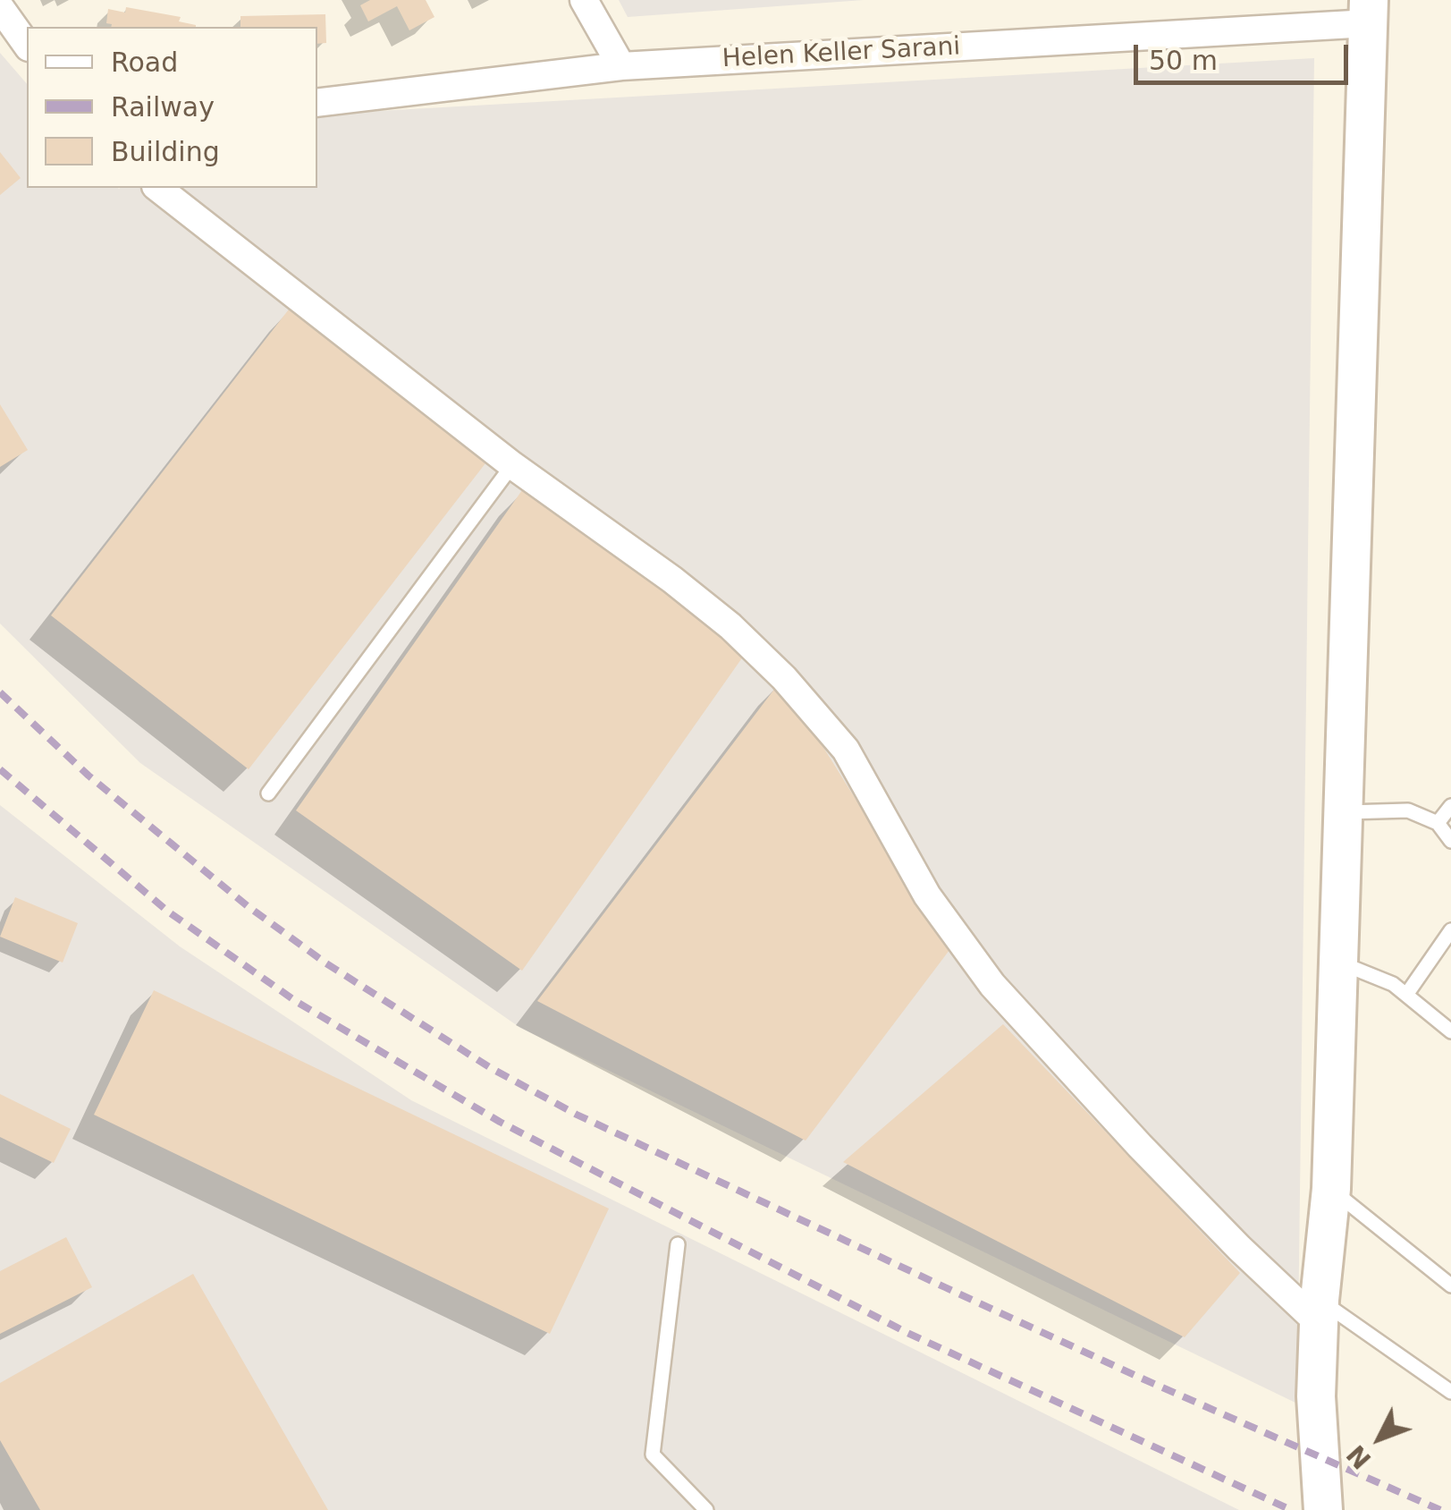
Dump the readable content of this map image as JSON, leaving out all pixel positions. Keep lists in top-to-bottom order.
{
  "streets": {
    "street": ["Helen Keller Sarani"]
  },
  "legend": ["Road", "Railway", "Building"],
  "scale_bar": "50 m",
  "north": "bottom left"
}
